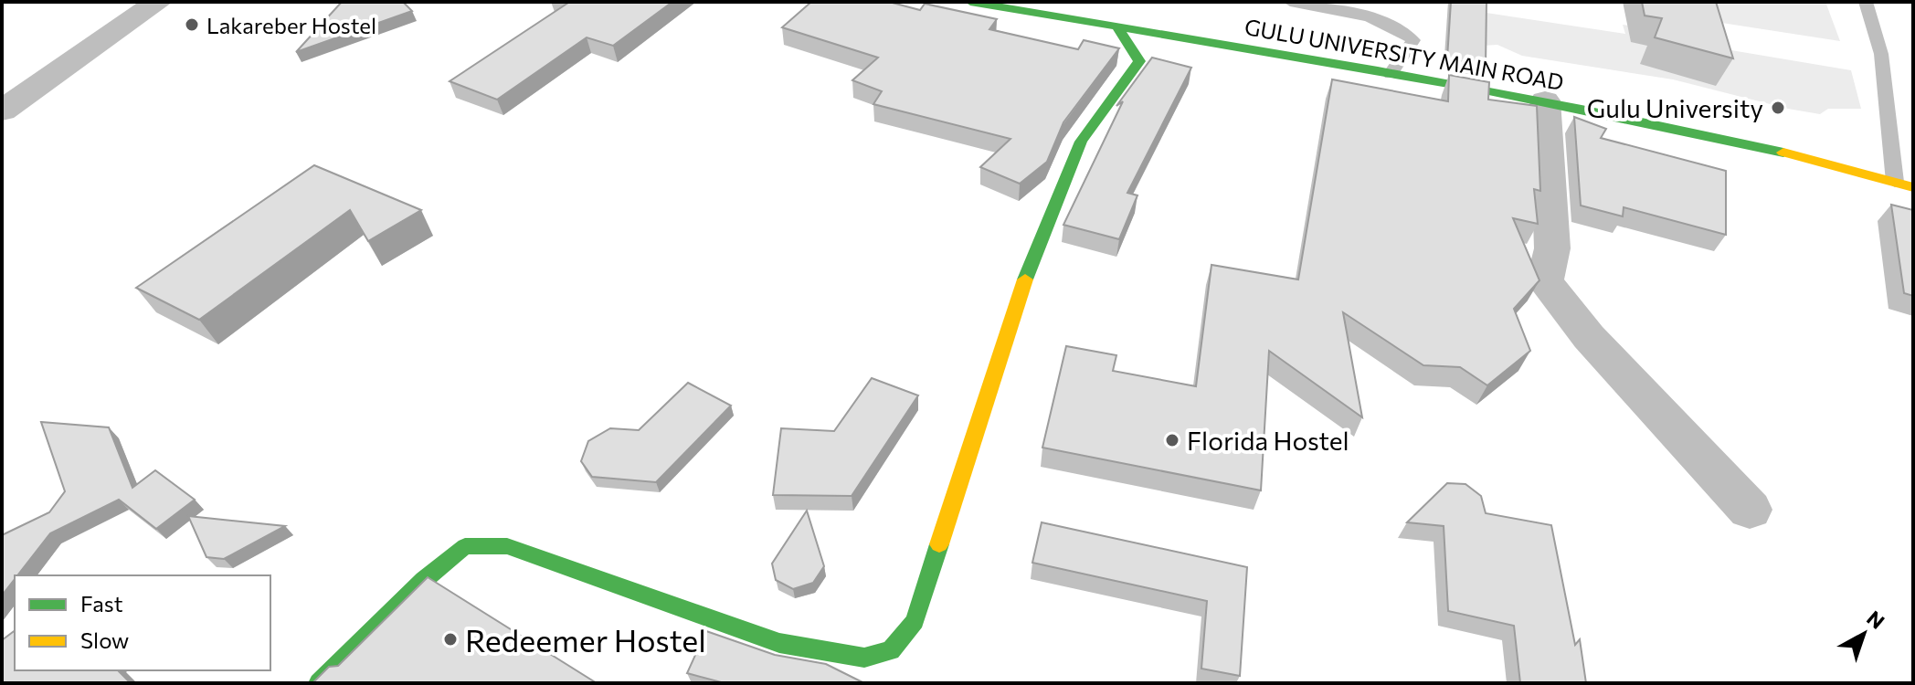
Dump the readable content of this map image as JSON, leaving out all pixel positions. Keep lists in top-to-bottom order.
{
  "streets": {
    "street": ["GULU UNIVERSITY MAIN ROAD"]
  },
  "places": [
    "Lakareber Hostel",
    "Gulu University",
    "Florida Hostel",
    "Redeemer Hostel"
  ],
  "legend": ["Fast", "Slow"],
  "north": "top right"
}
